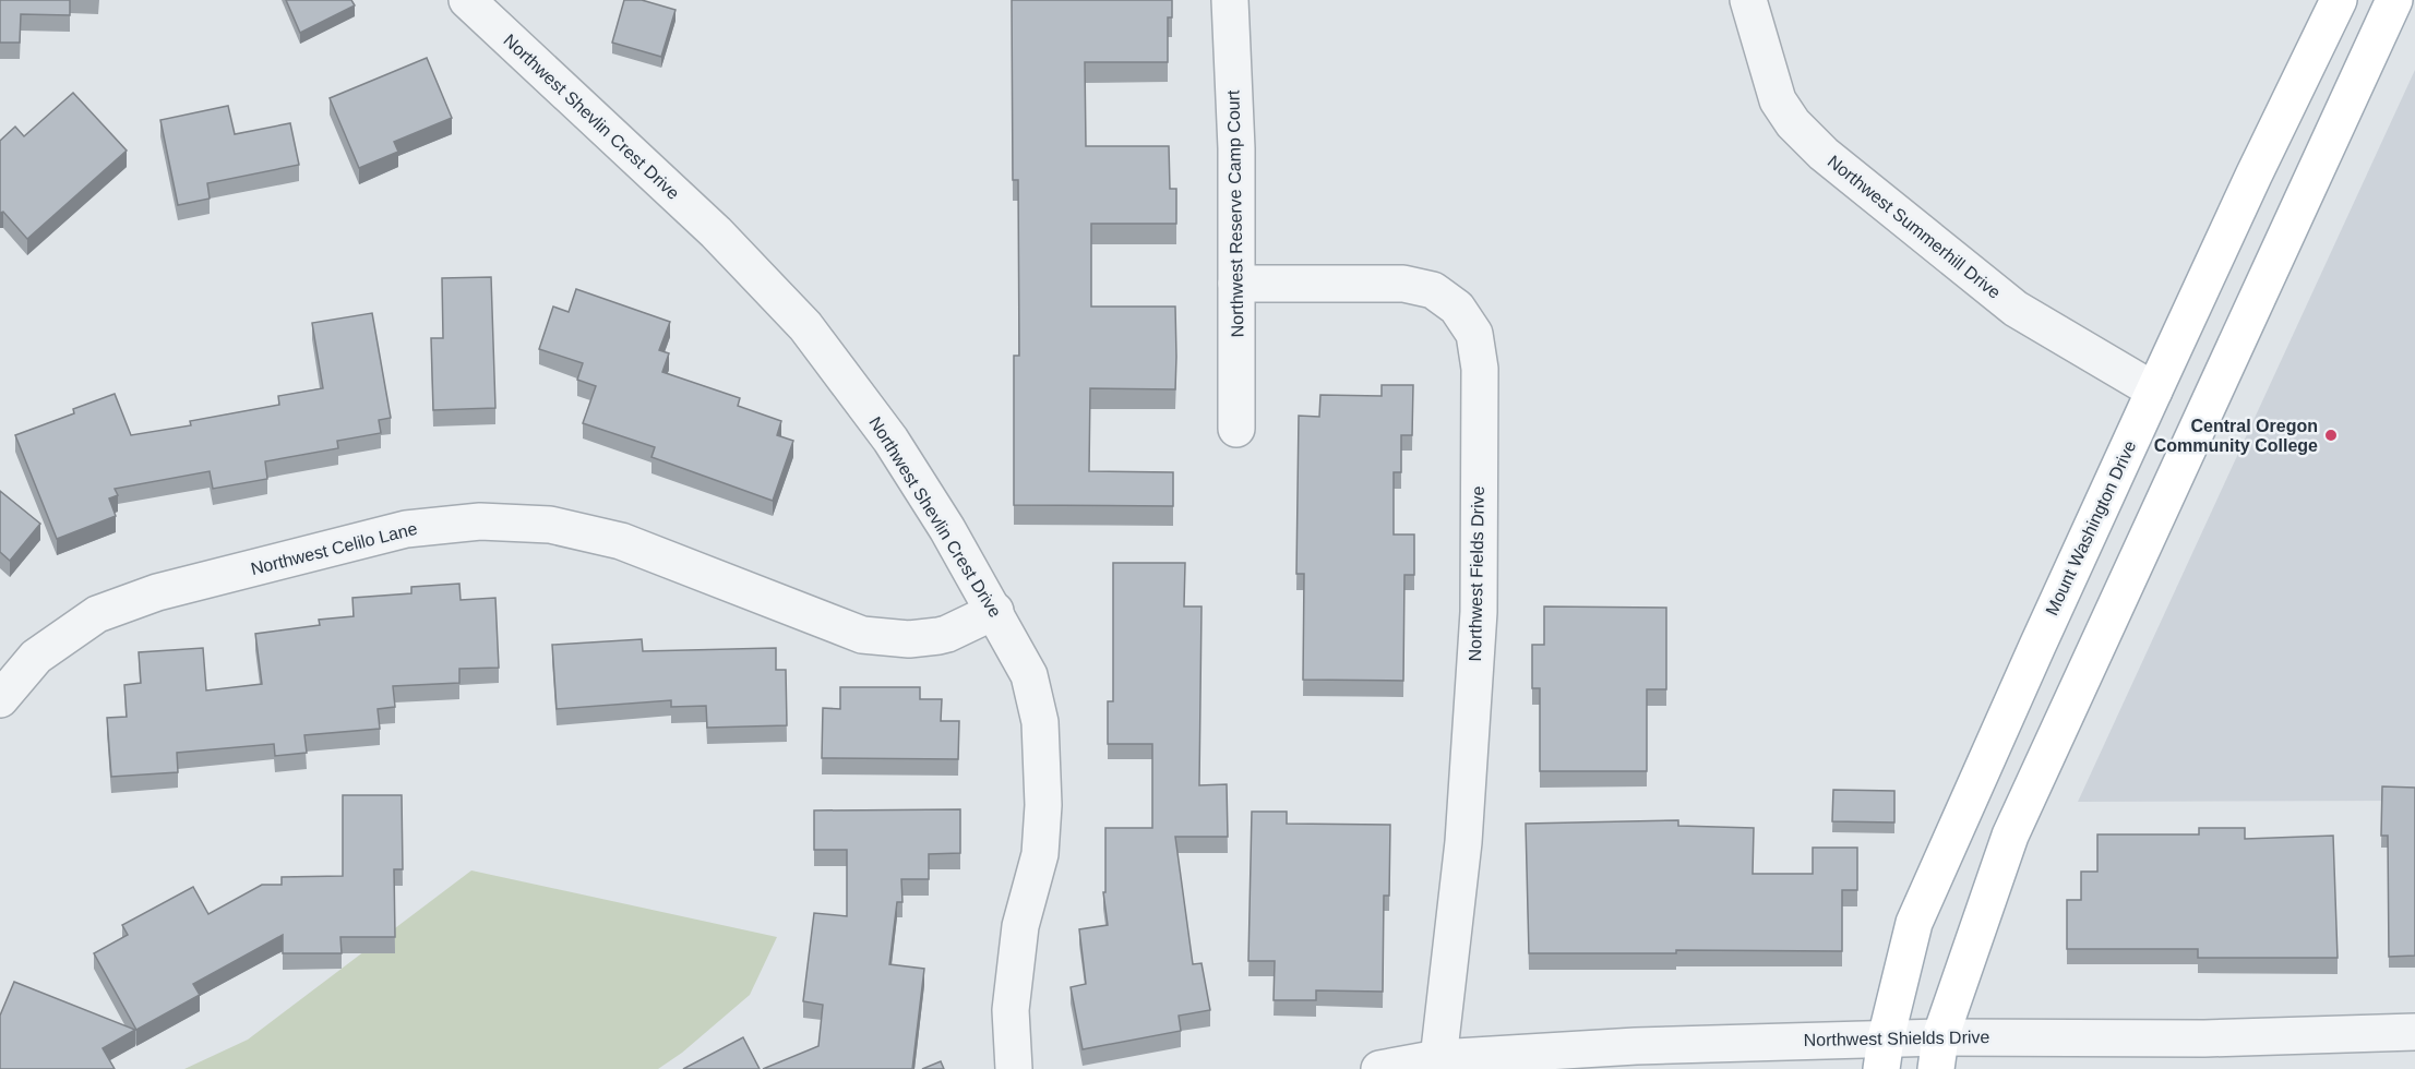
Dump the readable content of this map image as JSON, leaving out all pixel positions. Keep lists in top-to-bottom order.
{
  "streets": {
    "main road": ["Mount Washington Drive"],
    "street": [
      "Northwest Shevlin Crest Drive",
      "Northwest Reserve Camp Court",
      "Northwest Summerhill Drive",
      "Northwest Celilo Lane",
      "Northwest Fields Drive",
      "Northwest Shields Drive"
    ]
  },
  "crossings": [
    ["Northwest Shevlin Crest Drive", "Northwest Celilo Lane"],
    ["Northwest Reserve Camp Court", "Northwest Fields Drive"],
    ["Northwest Summerhill Drive", "Mount Washington Drive"],
    ["Mount Washington Drive", "Northwest Shields Drive"],
    ["Northwest Fields Drive", "Northwest Shields Drive"]
  ],
  "places": ["Central Oregon Community College"]
}
